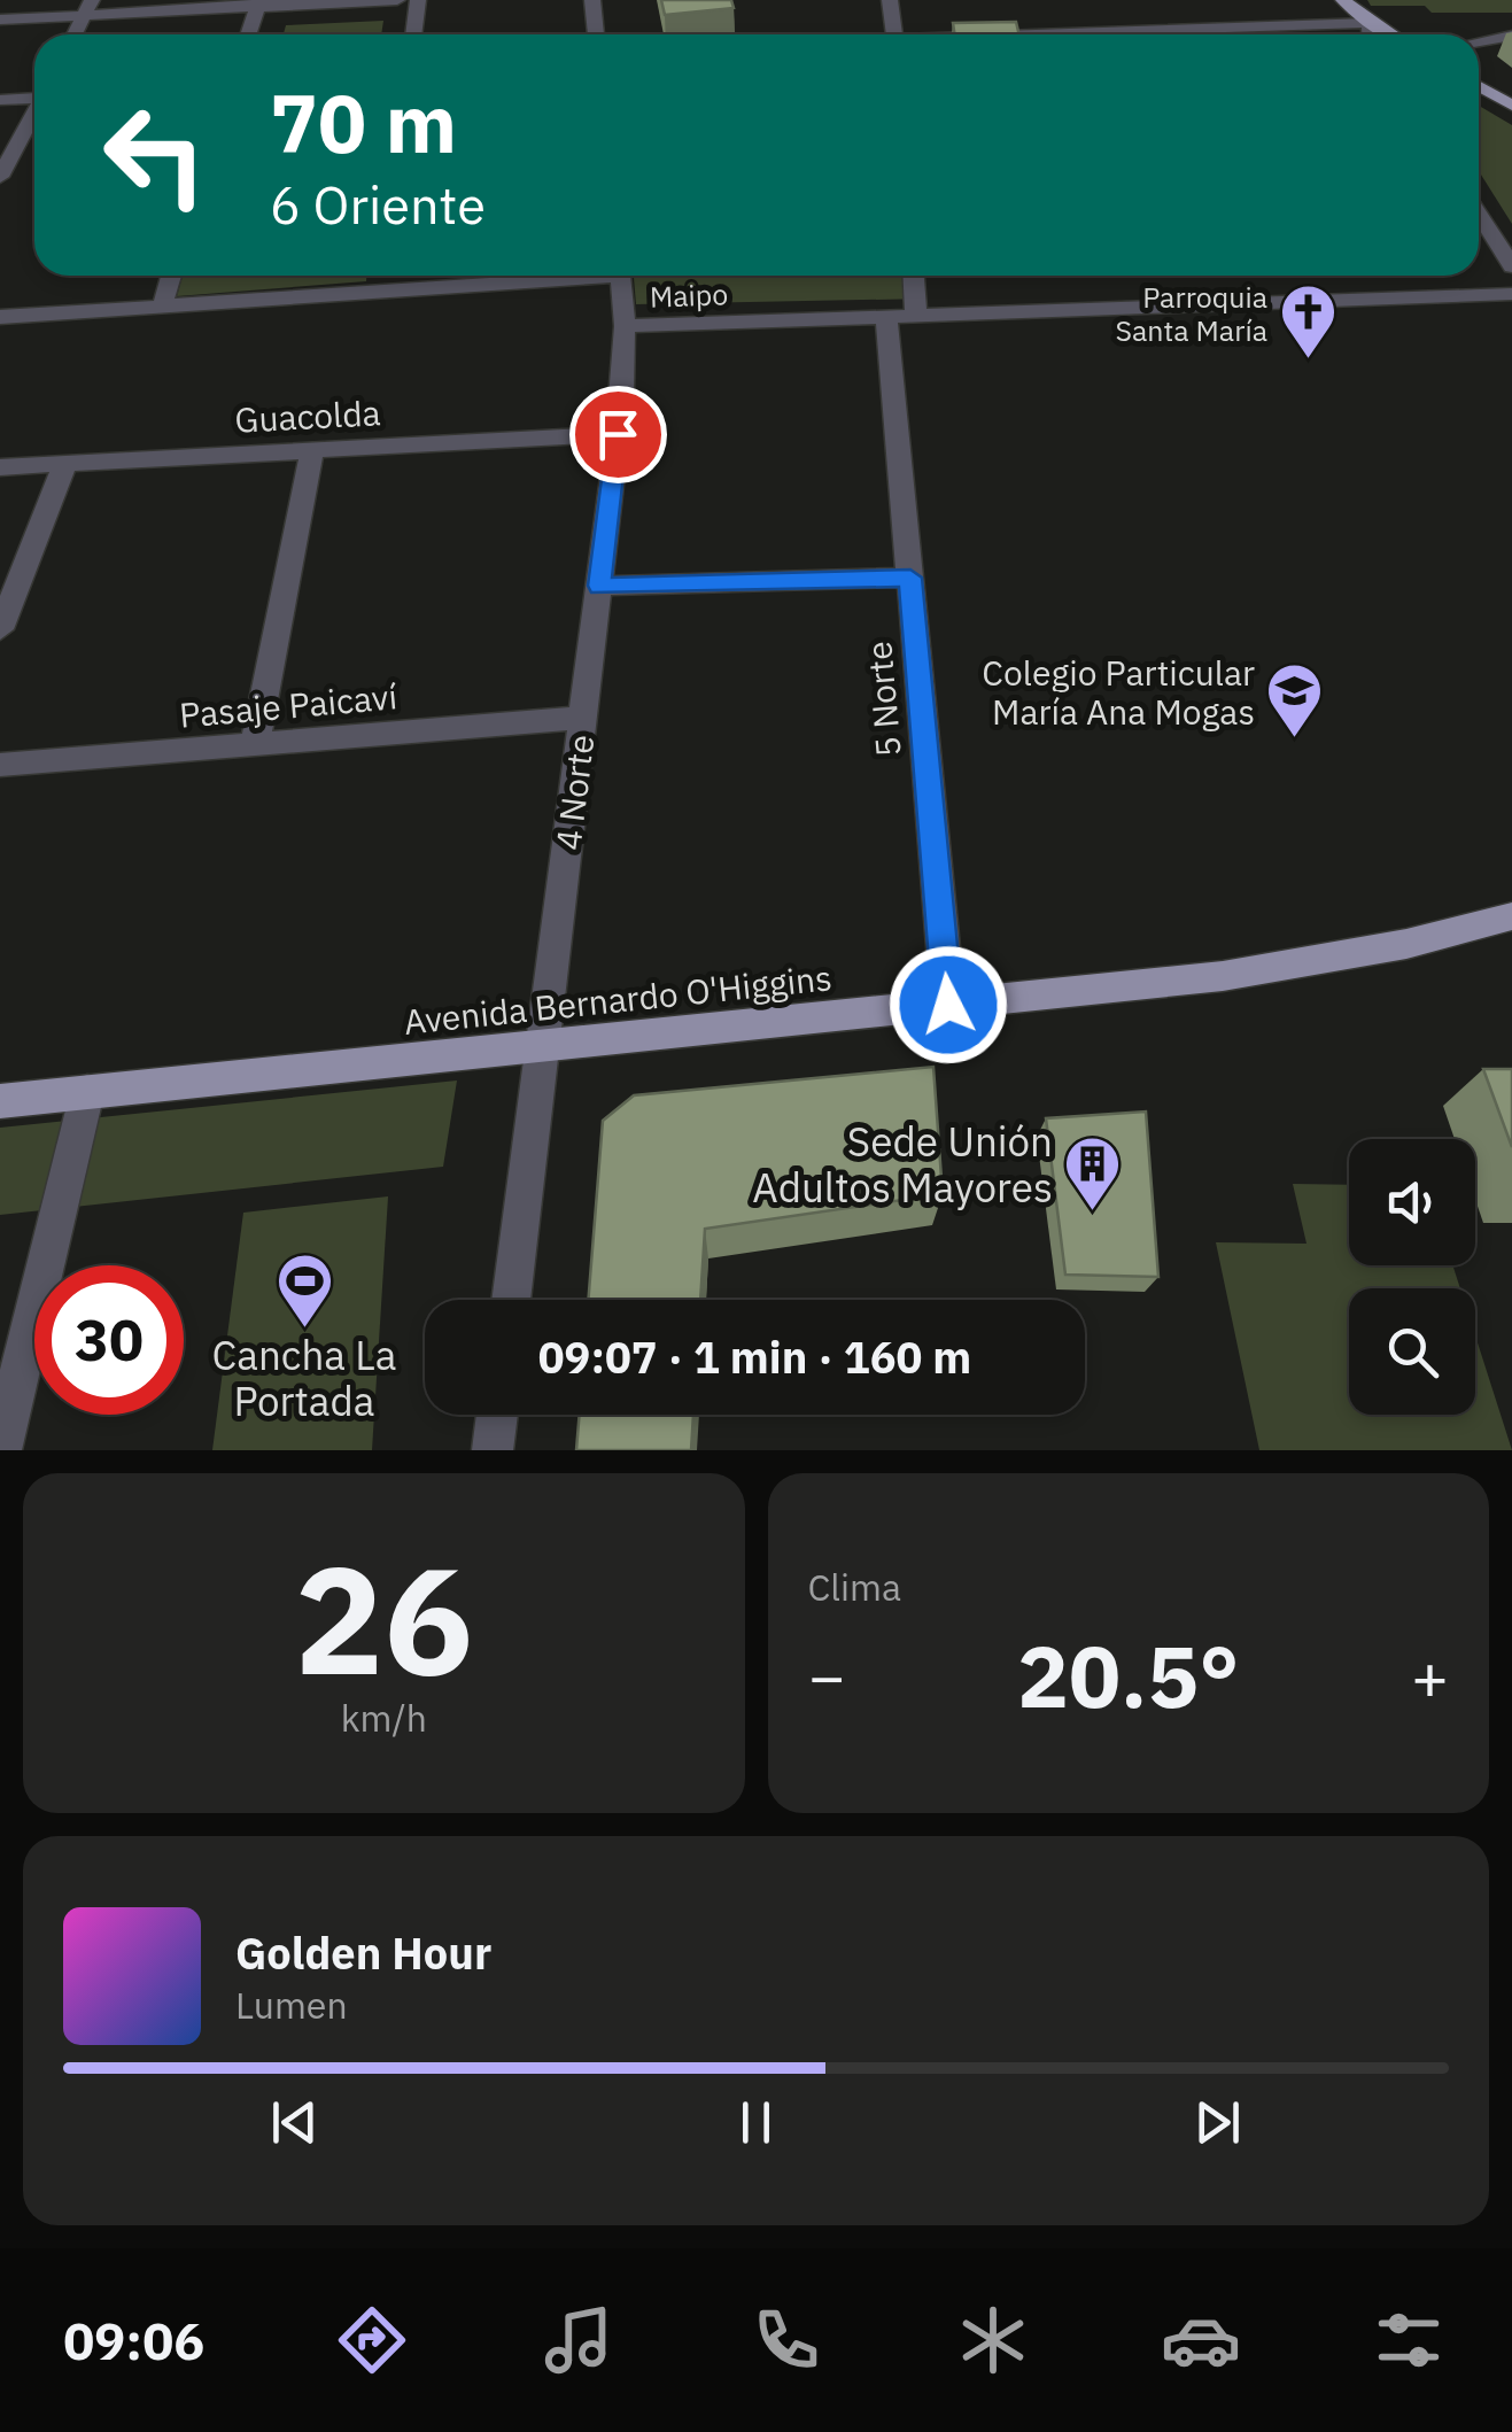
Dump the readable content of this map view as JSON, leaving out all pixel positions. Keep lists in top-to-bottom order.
{
  "streets": {
    "main road": ["Avenida Bernardo O'Higgins"],
    "street": [
      "Maipo",
      "Guacolda",
      "5 Norte",
      "Pasaje Paicaví",
      "4 Norte"
    ]
  },
  "crossings": [
    ["Maipo", "5 Norte"],
    ["Maipo", "4 Norte"],
    ["Guacolda", "4 Norte"],
    ["5 Norte", "Avenida Bernardo O'Higgins"],
    ["Pasaje Paicaví", "4 Norte"],
    ["4 Norte", "Avenida Bernardo O'Higgins"]
  ],
  "places": {
    "church": ["Parroquia Santa María"],
    "school or university": ["Colegio Particular María Ana Mogas"],
    "building": ["Sede Unión Adultos Mayores"],
    "sports": ["Cancha La Portada"]
  },
  "page": {
    "turn": ["70 m", "6 Oriente"],
    "limit": "30",
    "trip": "09:07 · 1 min · 160 m",
    "tile": [
      ["26", "km/h"],
      "Clima"
    ],
    "heat": ["−", "20.5°", "+"],
    "song": ["Golden Hour", "Lumen"],
    "tabs": "09:06"
  }
}
